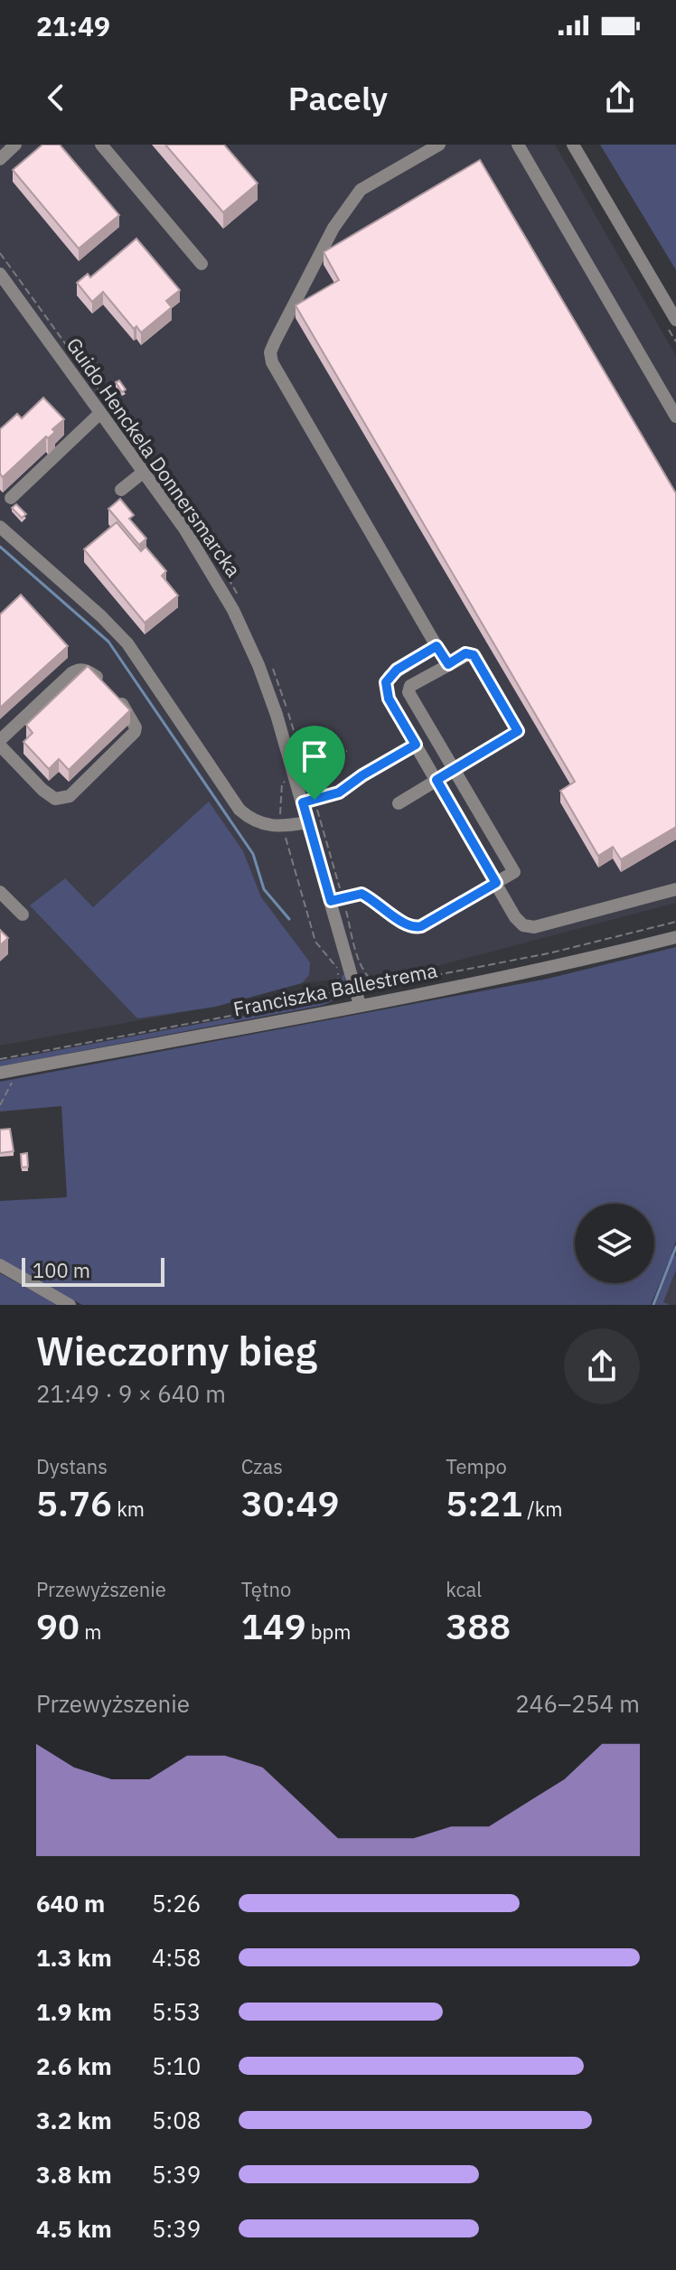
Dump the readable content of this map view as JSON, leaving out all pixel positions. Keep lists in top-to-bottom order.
{
  "streets": {
    "street": ["Guido Henckela Donnersmarcka", "Franciszka Ballestrema"]
  },
  "crossings": [
    ["Guido Henckela Donnersmarcka", "Franciszka Ballestrema"]
  ],
  "scale_bar": "100 m",
  "page": {
    "status": "21:49",
    "header": "Pacely",
    "scale": "100 m",
    "heading": ["Wieczorny bieg", "21:49 · 9 × 640 m"],
    "stats": [
      ["Dystans", "5.76 km"],
      ["Czas", "30:49"],
      ["Tempo", "5:21 /km"],
      ["Przewyższenie", "90 m"],
      ["Tętno", "149 bpm"],
      ["kcal", "388"]
    ],
    "chart": ["Przewyższenie", "246–254 m"],
    "list": [
      {
        "name": "640 m",
        "note": "5:26"
      },
      {
        "name": "1.3 km",
        "note": "4:58"
      },
      {
        "name": "1.9 km",
        "note": "5:53"
      },
      {
        "name": "2.6 km",
        "note": "5:10"
      },
      {
        "name": "3.2 km",
        "note": "5:08"
      },
      {
        "name": "3.8 km",
        "note": "5:39"
      },
      {
        "name": "4.5 km",
        "note": "5:39"
      }
    ]
  }
}
